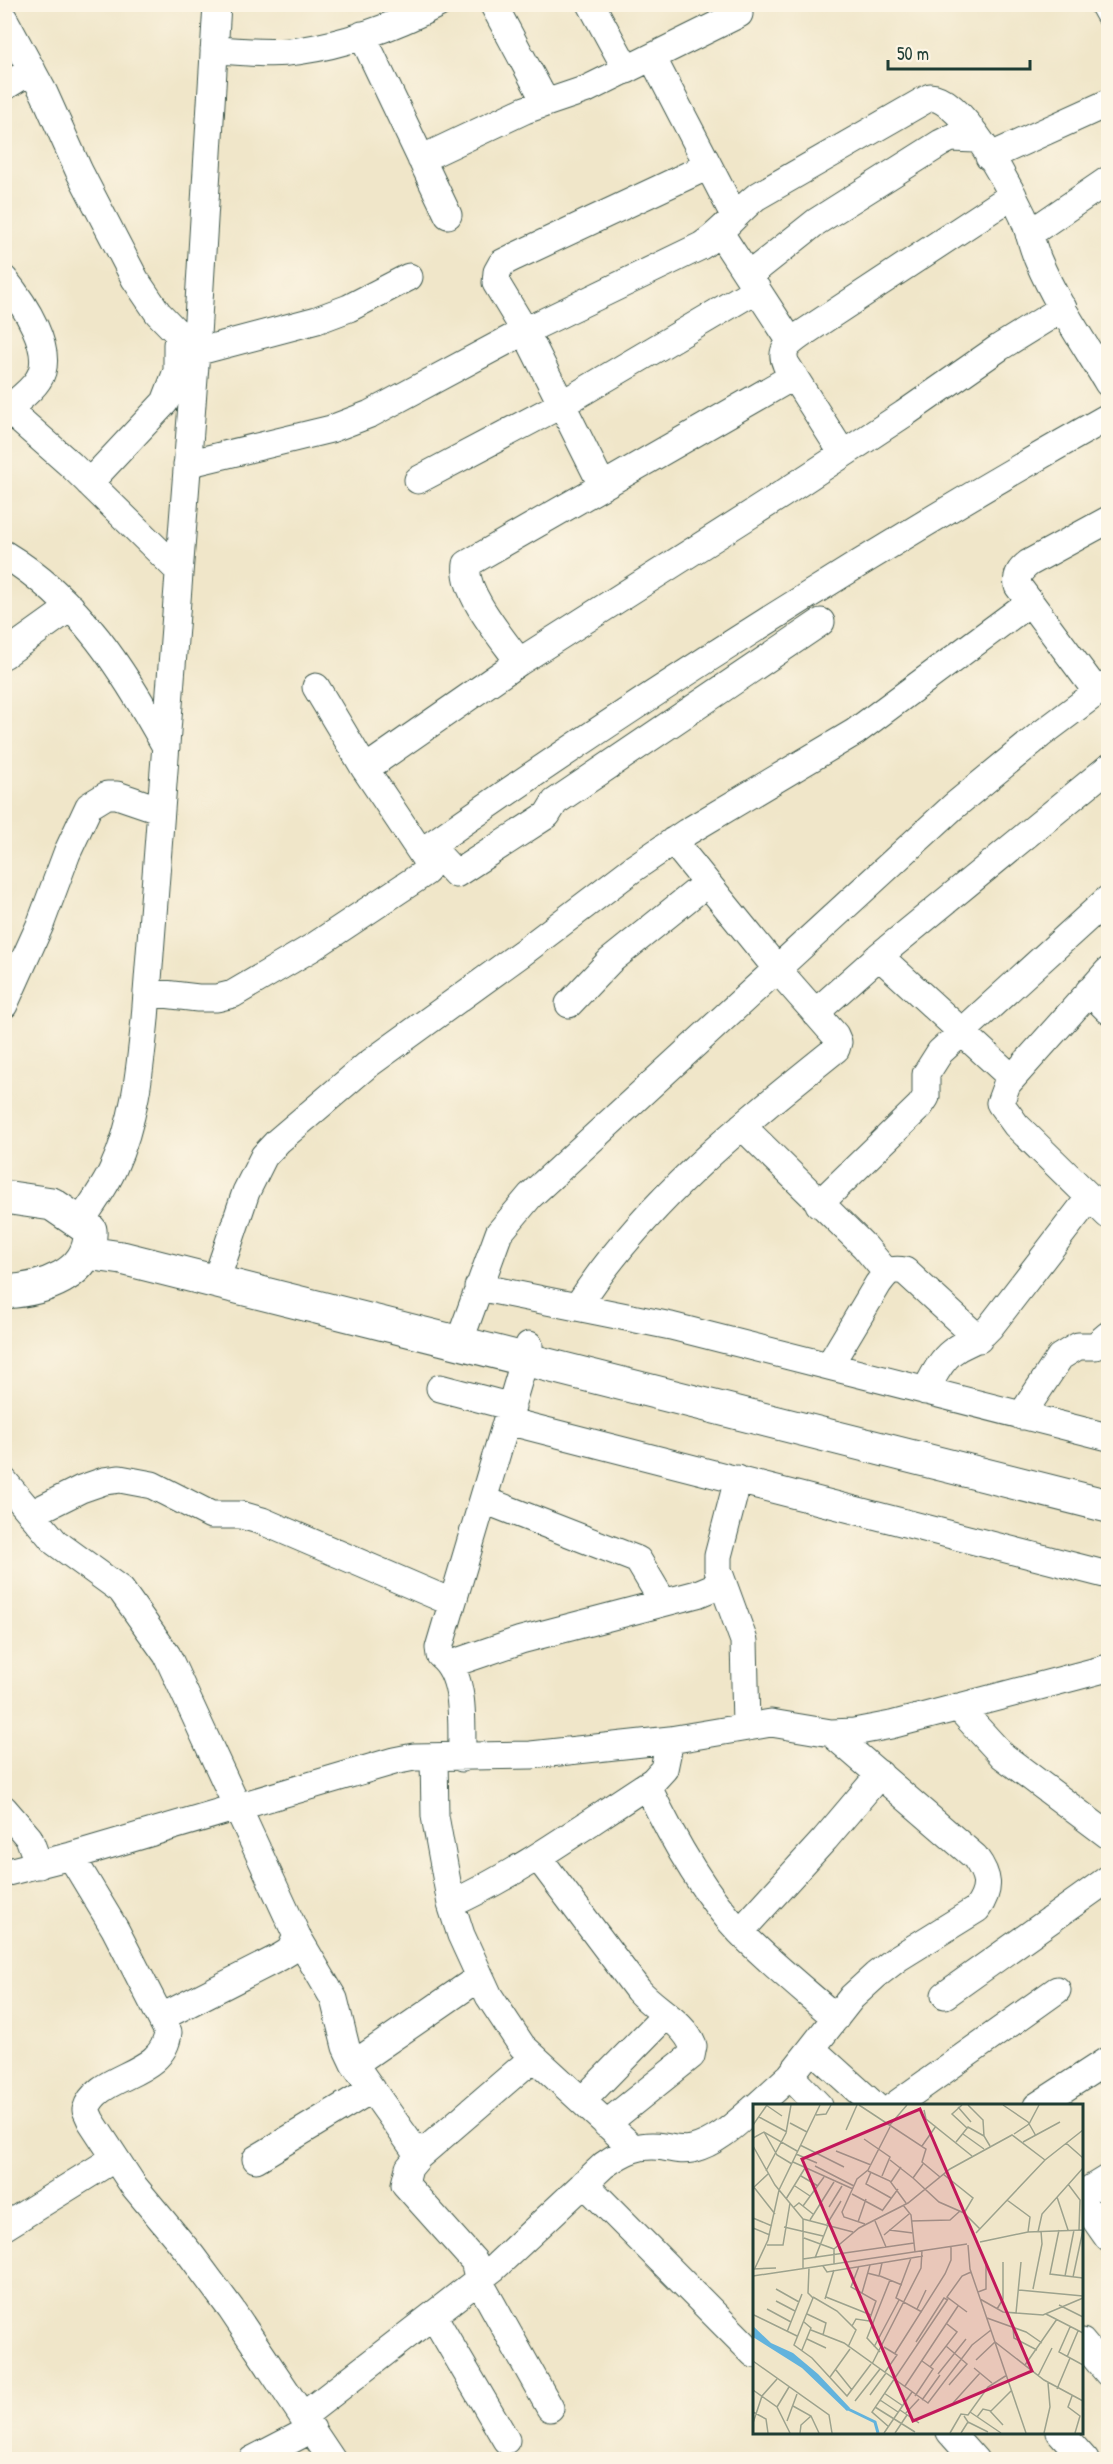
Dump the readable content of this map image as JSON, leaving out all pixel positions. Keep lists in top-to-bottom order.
{
  "scale_bar": "50 m"
}
